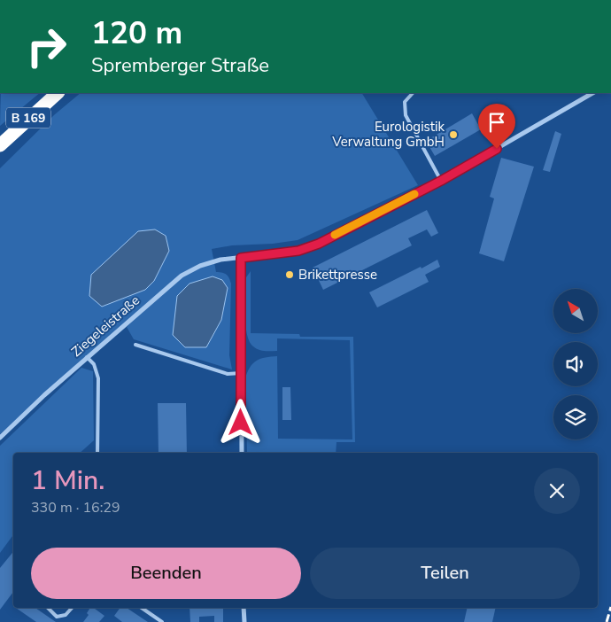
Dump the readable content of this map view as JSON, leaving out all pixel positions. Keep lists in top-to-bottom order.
{
  "streets": {
    "highway": ["B 169"],
    "street": ["Ziegeleistraße"]
  },
  "places": ["Eurologistik Verwaltung GmbH", "Brikettpresse"],
  "north": "top left",
  "page": {
    "turn": ["120 m", "Spremberger Straße"],
    "heading": ["1 Min.", "330 m · 16:29"],
    "buttons": ["Beenden", "Teilen"]
  }
}
